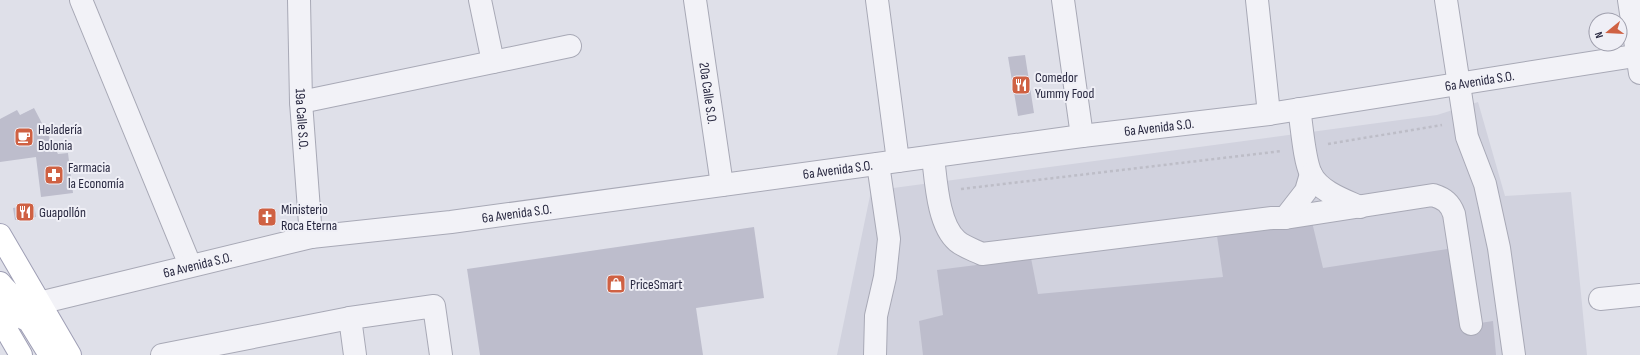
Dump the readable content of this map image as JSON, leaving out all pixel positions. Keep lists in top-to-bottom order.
{
  "streets": {
    "street": ["6a Avenida S.O.", "20a Calle S.O.", "19a Calle S.O."]
  },
  "crossings": [
    ["6a Avenida S.O.", "20a Calle S.O."],
    ["6a Avenida S.O.", "19a Calle S.O."]
  ],
  "places": {
    "restaurant": ["Comedor Yummy Food", "Guapollón"],
    "cafe": ["Heladería Bolonia"],
    "pharmacy": ["Farmacia la Economía"],
    "church": ["Ministerio Roca Eterna"],
    "shop": ["PriceSmart"]
  },
  "north": "left"
}
